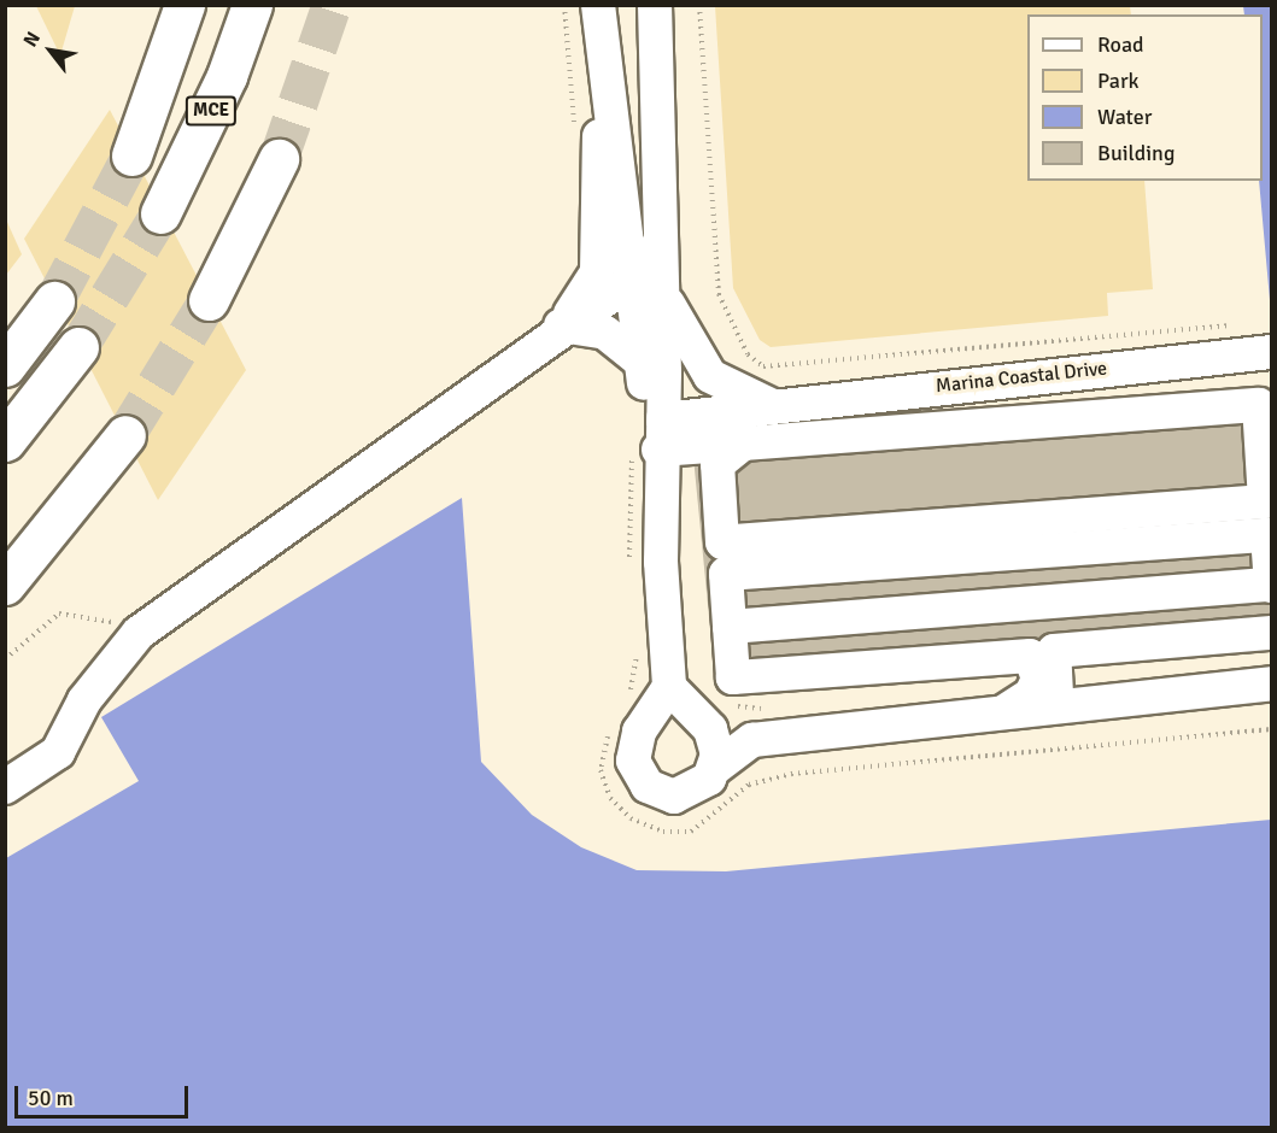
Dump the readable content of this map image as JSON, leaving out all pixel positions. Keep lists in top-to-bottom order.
{
  "streets": {
    "highway": ["MCE"],
    "street": ["Marina Coastal Drive"]
  },
  "legend": [
    "Road",
    "Park",
    "Water",
    "Building"
  ],
  "scale_bar": "50 m",
  "north": "top left"
}
